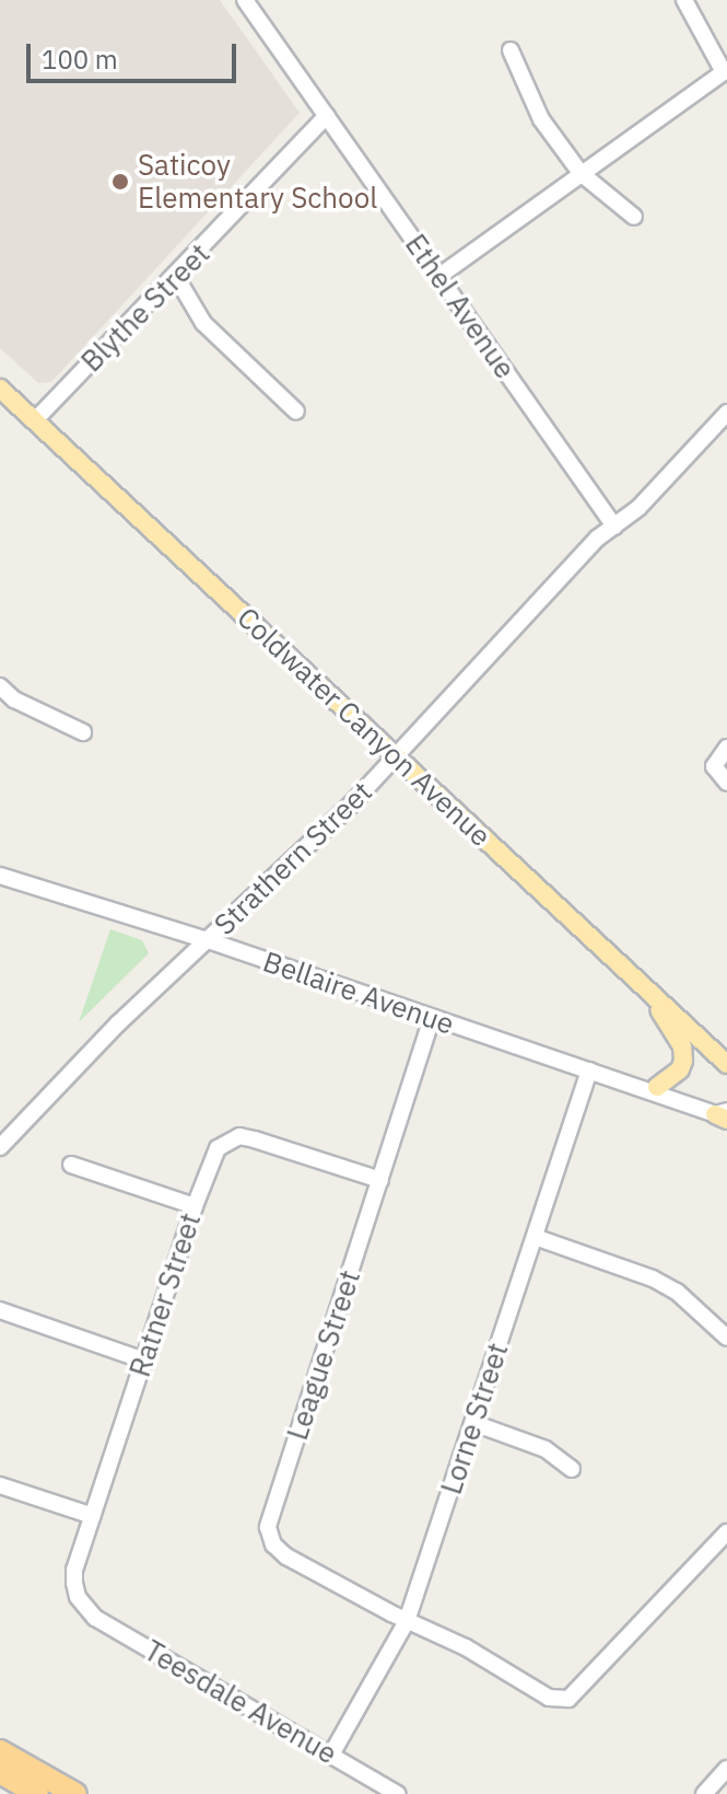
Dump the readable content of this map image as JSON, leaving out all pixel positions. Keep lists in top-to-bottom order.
{
  "streets": {
    "main road": ["Coldwater Canyon Avenue"],
    "street": [
      "Ethel Avenue",
      "Blythe Street",
      "Strathern Street",
      "Bellaire Avenue",
      "Ratner Street",
      "League Street",
      "Lorne Street",
      "Teesdale Avenue"
    ]
  },
  "crossings": [
    ["Ethel Avenue", "Blythe Street"],
    ["Ethel Avenue", "Strathern Street"],
    ["Blythe Street", "Coldwater Canyon Avenue"],
    ["Coldwater Canyon Avenue", "Strathern Street"],
    ["Strathern Street", "Bellaire Avenue"],
    ["Bellaire Avenue", "League Street"],
    ["Bellaire Avenue", "Lorne Street"],
    ["Ratner Street", "League Street"],
    ["Ratner Street", "Teesdale Avenue"],
    ["League Street", "Lorne Street"],
    ["Lorne Street", "Teesdale Avenue"]
  ],
  "places": ["Saticoy Elementary School"],
  "scale_bar": "100 m"
}
